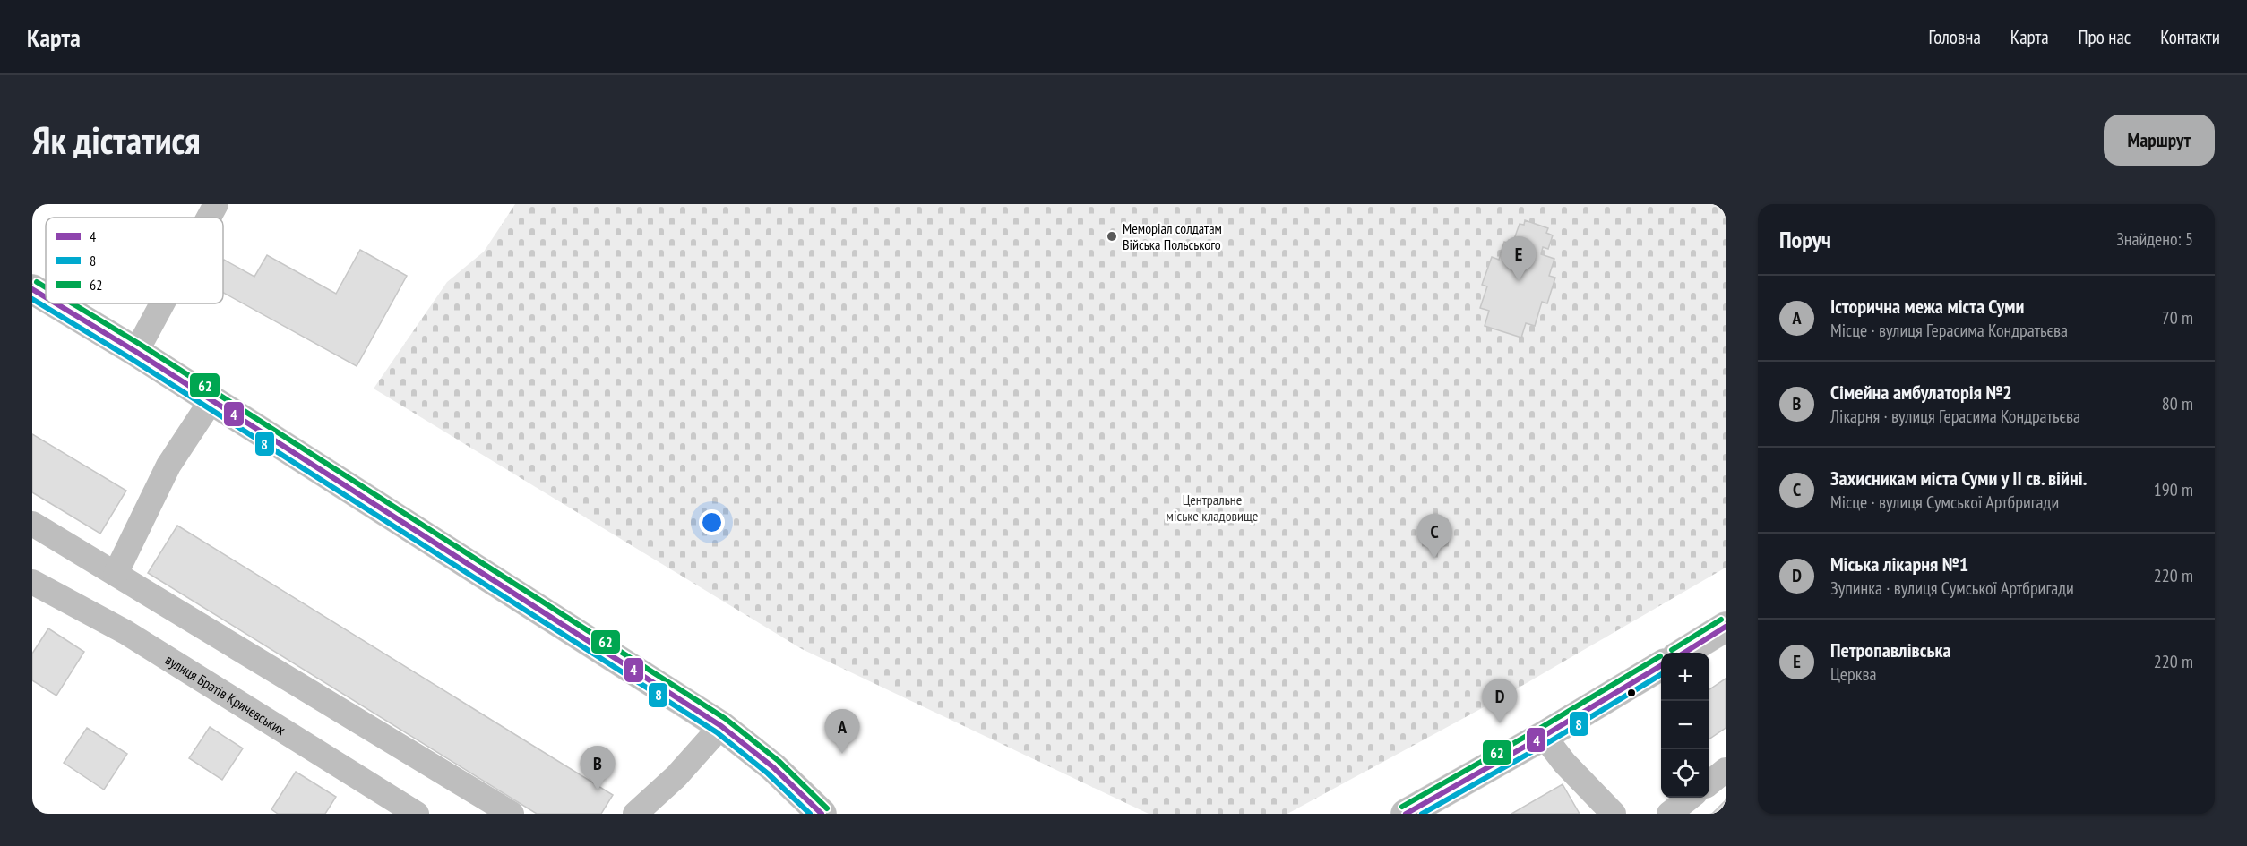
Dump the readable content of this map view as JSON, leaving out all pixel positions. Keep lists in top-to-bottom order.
{
  "streets": {
    "street": ["вулиця Братів Кричевських"]
  },
  "parks": ["Центральне міське кладовище"],
  "places": ["Меморіал солдатам Війська Польського"],
  "lines": ["transit line 62", "transit line 4", "transit line 8"],
  "legend": ["4", "8", "62"],
  "page": {
    "header": "Карта",
    "nav": [
      "Головна",
      "Карта",
      "Про нас",
      "Контакти"
    ],
    "buttons": "Маршрут",
    "title": "Як дістатися",
    "heading": ["Поруч", "Знайдено: 5"],
    "pins": [
      "E",
      "C",
      "D",
      "A",
      "B"
    ],
    "list": [
      {
        "mark": "A",
        "name": "Історична межа міста Суми",
        "note": "Місце · вулиця Герасима Кондратьєва",
        "value": "70 m"
      },
      {
        "mark": "B",
        "name": "Сімейна амбулаторія №2",
        "note": "Лікарня · вулиця Герасима Кондратьєва",
        "value": "80 m"
      },
      {
        "mark": "C",
        "name": "Захисникам міста Суми у ІІ св. війні.",
        "note": "Місце · вулиця Сумської Артбригади",
        "value": "190 m"
      },
      {
        "mark": "D",
        "name": "Міська лікарня №1",
        "note": "Зупинка · вулиця Сумської Артбригади",
        "value": "220 m"
      },
      {
        "mark": "E",
        "name": "Петропавлівська",
        "note": "Церква",
        "value": "220 m"
      }
    ],
    "map_buttons": ["+", "−"]
  }
}
